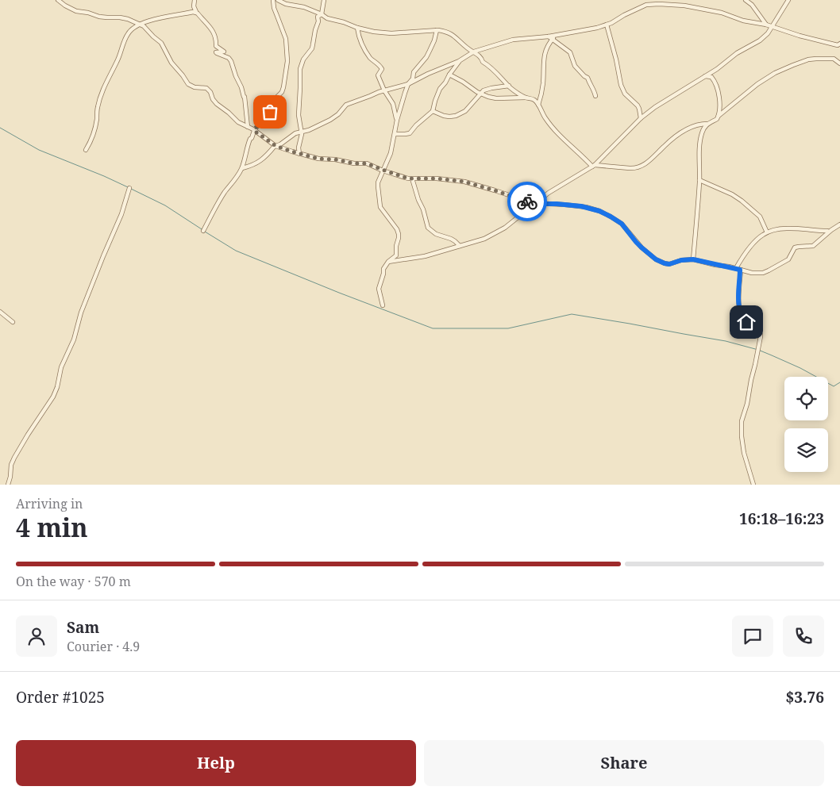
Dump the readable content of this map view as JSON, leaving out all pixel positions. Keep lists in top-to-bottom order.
{
  "page": {
    "heading": ["4 min", "Arriving in", "16:18–16:23"],
    "panel": [
      "Sam",
      "Courier · 4.9",
      "Order #1025",
      "$3.76"
    ],
    "bar": "On the way · 570 m",
    "buttons": ["Help", "Share"]
  }
}
